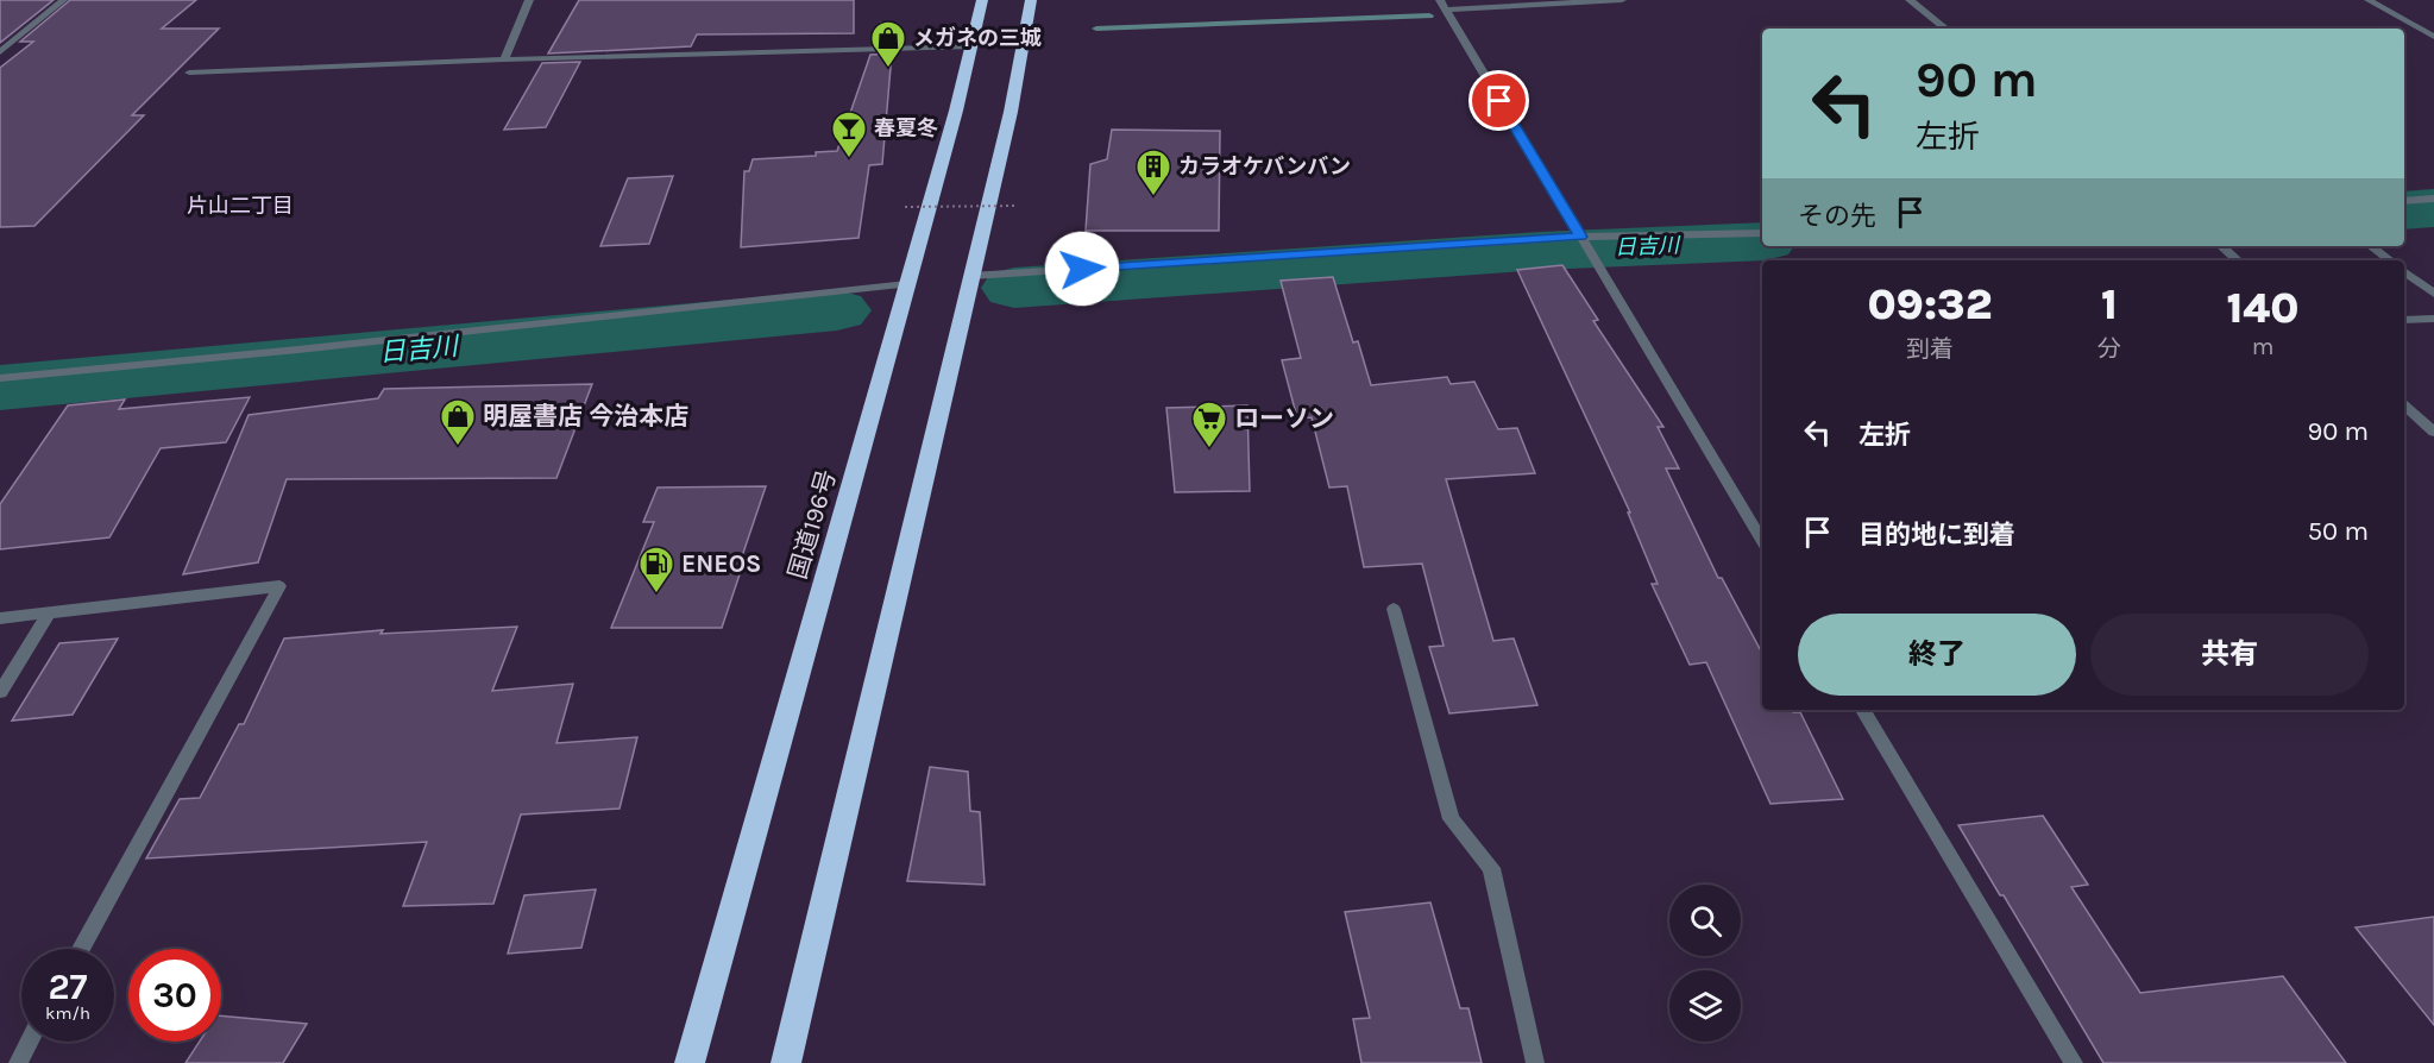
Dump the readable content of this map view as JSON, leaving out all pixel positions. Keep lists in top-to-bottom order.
{
  "streets": {
    "highway": ["国道196号"]
  },
  "districts": ["片山二丁目"],
  "water": ["日吉川"],
  "places": {
    "shop": ["メガネの三城", "明屋書店 今治本店"],
    "bar": ["春夏冬"],
    "building": ["カラオケバンバン"],
    "supermarket": ["ローソン"],
    "fuel station": ["ENEOS"]
  },
  "page": {
    "turn": ["90 m", "左折"],
    "then": "その先",
    "eta": [
      "09:32",
      "到着",
      "1",
      "分",
      "140",
      "m"
    ],
    "list": [
      {
        "name": "左折",
        "value": "90 m"
      },
      {
        "name": "目的地に到着",
        "value": "50 m"
      }
    ],
    "buttons": ["終了", "共有"],
    "speed": "27 km/h",
    "limit": "30"
  }
}
